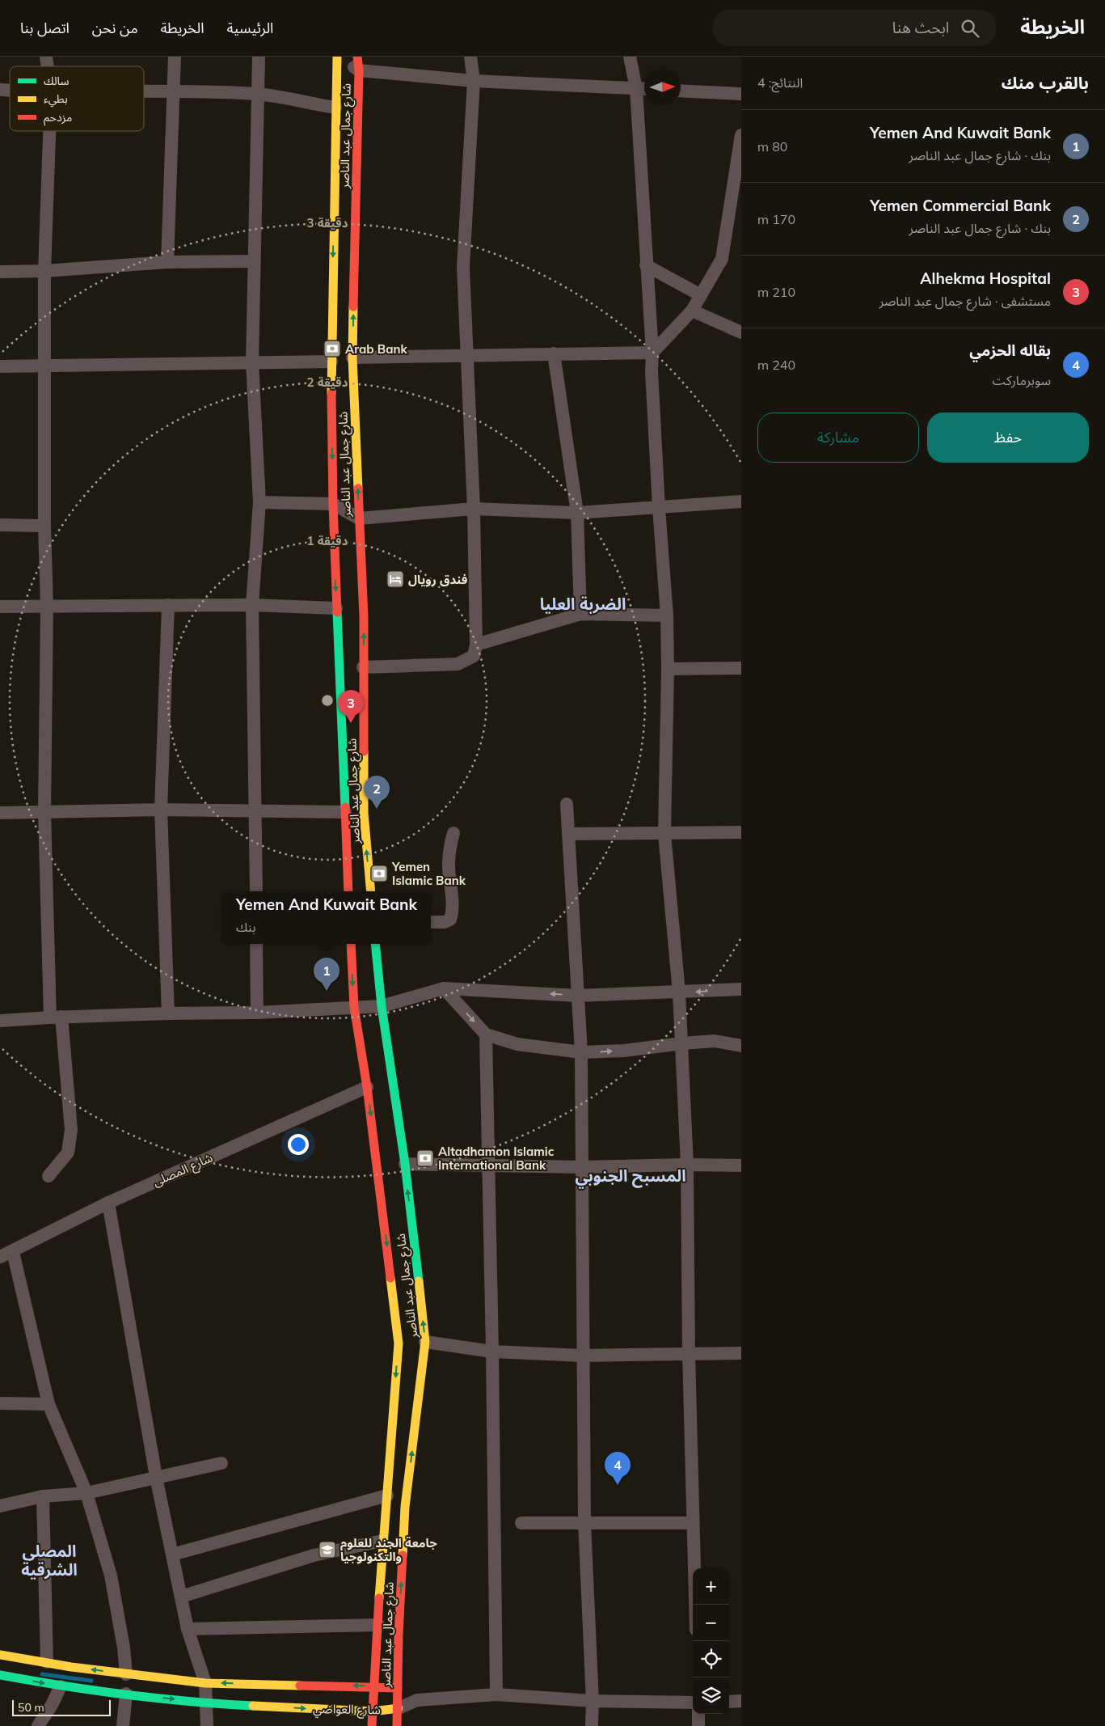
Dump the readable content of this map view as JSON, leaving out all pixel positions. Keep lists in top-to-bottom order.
{
  "streets": {
    "main road": ["شارع جمال عبد الناصر", "شارع العواضي"],
    "street": ["شارع المصلى"]
  },
  "crossings": [
    ["شارع جمال عبد الناصر", "شارع المصلى"],
    ["شارع جمال عبد الناصر", "شارع العواضي"]
  ],
  "districts": ["الضربة العليا", "المسبح الجنوبي", "المصلى الشرقية"],
  "places": {
    "bank": ["Arab Bank", "Yemen Islamic Bank", "Altadhamon Islamic International Bank"],
    "hotel": ["فندق رويال"],
    "school or university": ["جامعة الجند للعلوم والتكنولوجيا"]
  },
  "legend": ["سالك", "بطيء", "مزدحم"],
  "scale_bar": "50 m",
  "north": "right",
  "page": {
    "header": "الخريطة",
    "search": "ابحث هنا",
    "nav": [
      "الرئيسية",
      "الخريطة",
      "من نحن",
      "اتصل بنا"
    ],
    "heading": ["بالقرب منك", "النتائج: 4"],
    "list": [
      {
        "mark": "1",
        "name": "Yemen And Kuwait Bank",
        "note": "بنك · شارع جمال عبد الناصر",
        "value": "80 m"
      },
      {
        "mark": "2",
        "name": "Yemen Commercial Bank",
        "note": "بنك · شارع جمال عبد الناصر",
        "value": "170 m"
      },
      {
        "mark": "3",
        "name": "Alhekma Hospital",
        "note": "مستشفى · شارع جمال عبد الناصر",
        "value": "210 m"
      },
      {
        "mark": "4",
        "name": "بقاله الحزمي",
        "note": "سوبرماركت",
        "value": "240 m"
      }
    ],
    "buttons": ["حفظ", "مشاركة"],
    "pins": [
      "3",
      "2",
      "1",
      "4"
    ],
    "popup": ["Yemen And Kuwait Bank", "بنك"],
    "map_buttons": ["+", "−"],
    "scale": "50 m"
  },
  "rings": ["3 دقيقة", "2 دقيقة", "1 دقيقة"]
}
